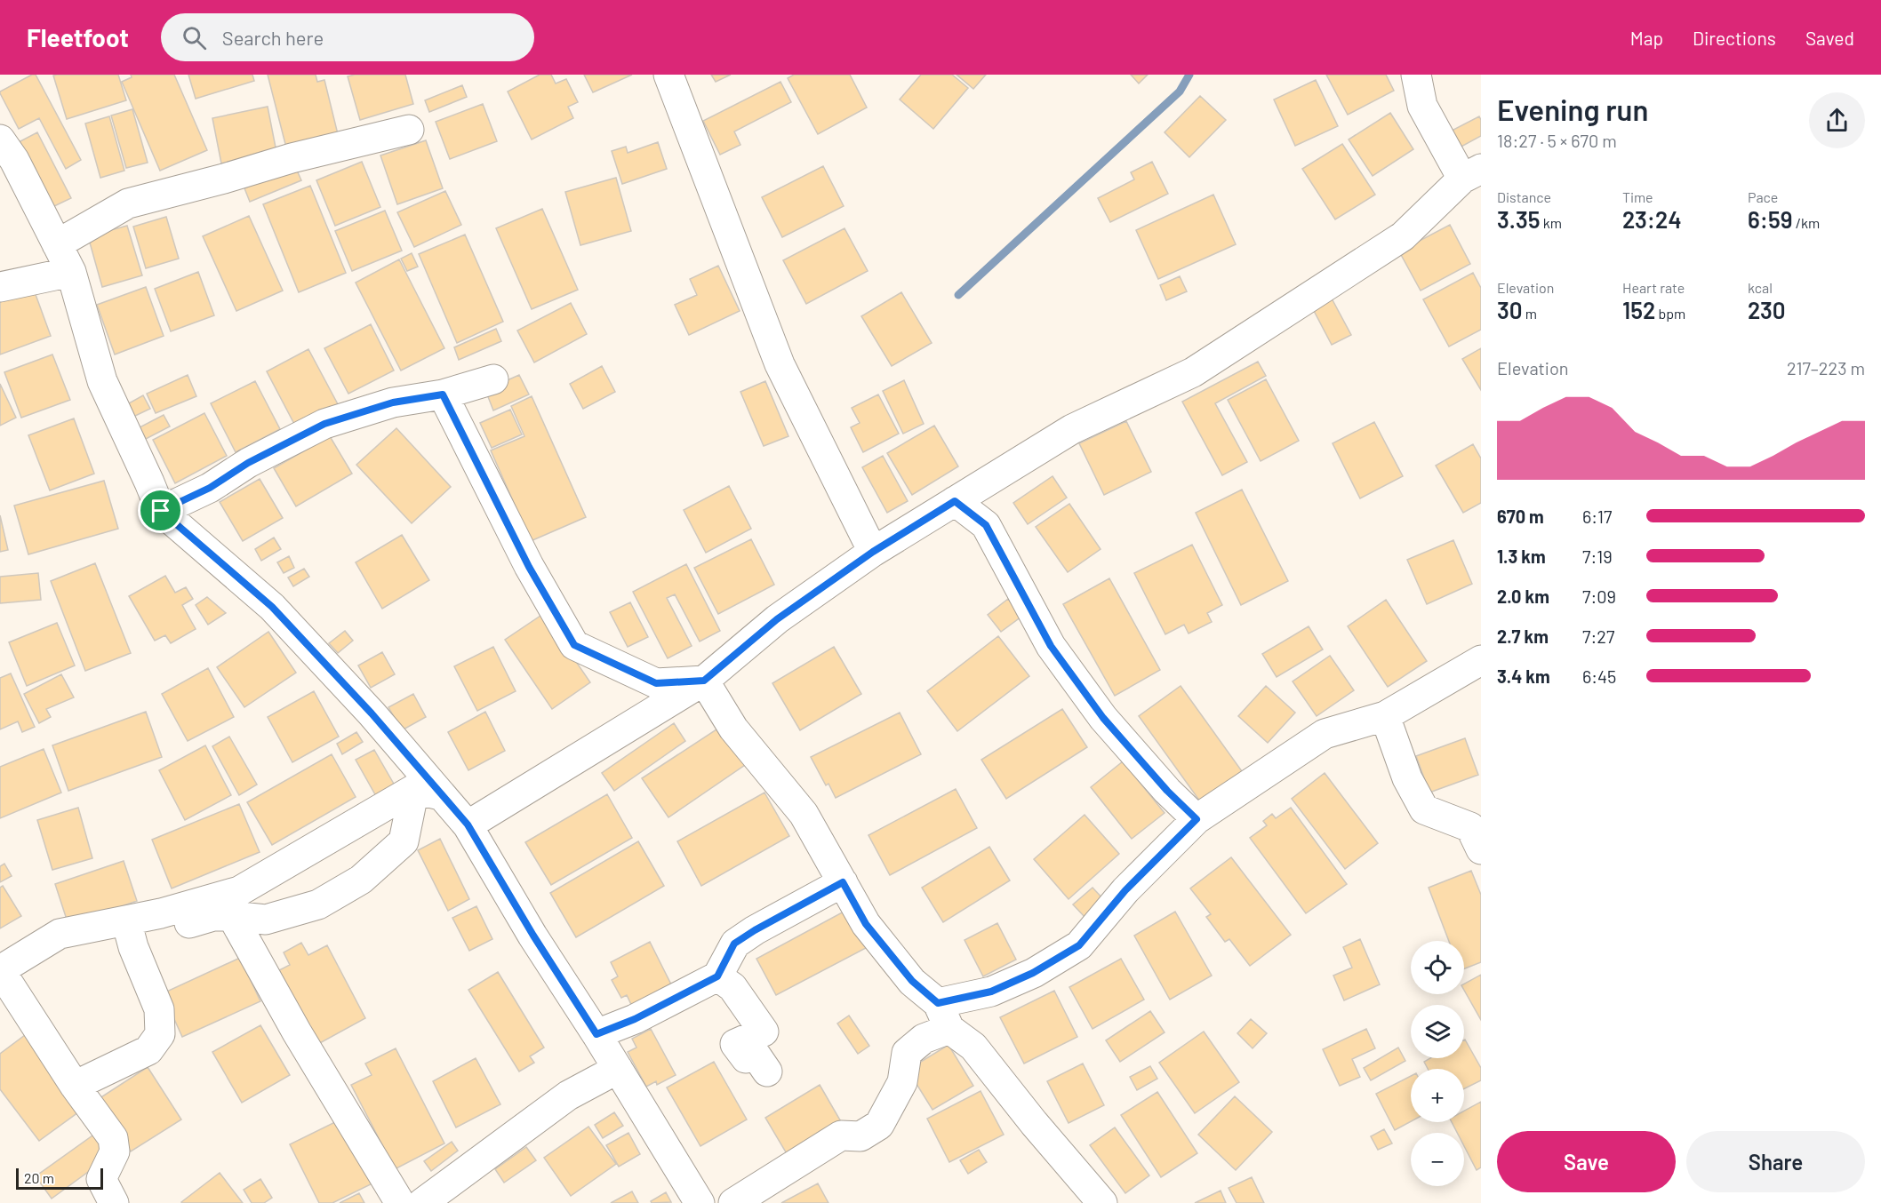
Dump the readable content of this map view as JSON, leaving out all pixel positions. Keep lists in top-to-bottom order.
{
  "scale_bar": "20 m",
  "page": {
    "header": "Fleetfoot",
    "search": "Search here",
    "nav": ["Map", "Directions", "Saved"],
    "heading": ["Evening run", "18:27 · 5 × 670 m"],
    "stats": [
      ["Distance", "3.35 km"],
      ["Time", "23:24"],
      ["Pace", "6:59 /km"],
      ["Elevation", "30 m"],
      ["Heart rate", "152 bpm"],
      ["kcal", "230"]
    ],
    "chart": ["Elevation", "217–223 m"],
    "list": [
      {
        "name": "670 m",
        "note": "6:17"
      },
      {
        "name": "1.3 km",
        "note": "7:19"
      },
      {
        "name": "2.0 km",
        "note": "7:09"
      },
      {
        "name": "2.7 km",
        "note": "7:27"
      },
      {
        "name": "3.4 km",
        "note": "6:45"
      }
    ],
    "map_buttons": ["+", "−"],
    "buttons": ["Save", "Share"],
    "scale": "20 m"
  }
}
